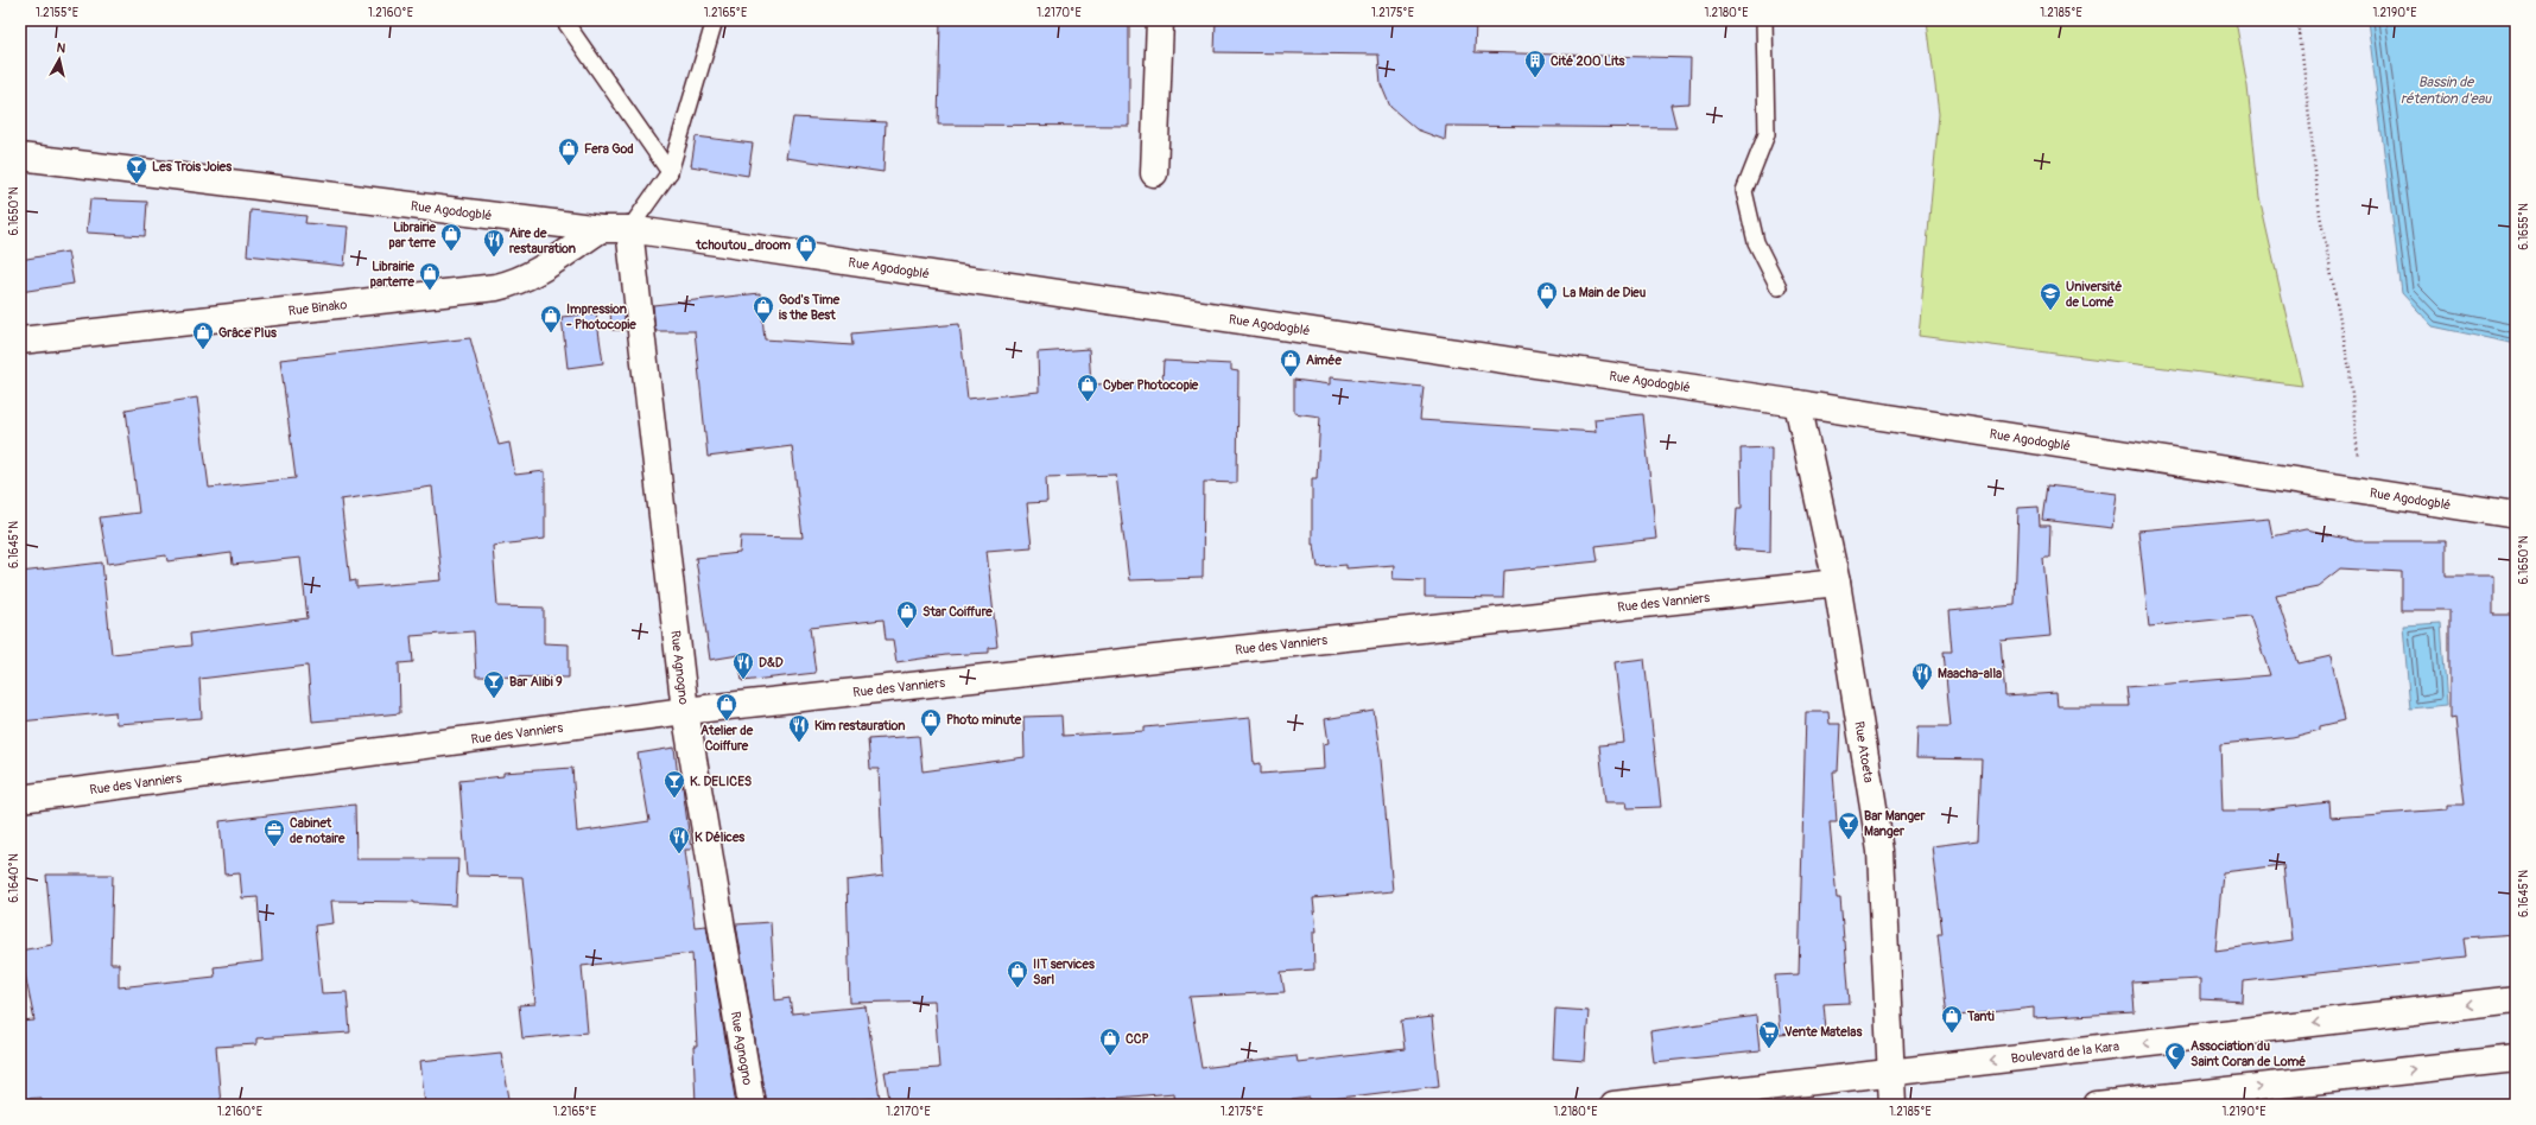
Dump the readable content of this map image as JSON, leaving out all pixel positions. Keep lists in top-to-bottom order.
{
  "streets": {
    "street": [
      "Rue Agodogblé",
      "Rue Binako",
      "Rue des Vanniers",
      "Rue Agnogno",
      "Rue Atoeta",
      "Boulevard de la Kara"
    ]
  },
  "crossings": [
    ["Rue Agodogblé", "Rue Binako"],
    ["Rue Agodogblé", "Rue Agnogno"],
    ["Rue Agodogblé", "Rue Atoeta"],
    ["Rue des Vanniers", "Rue Agnogno"],
    ["Rue des Vanniers", "Rue Atoeta"],
    ["Rue Atoeta", "Boulevard de la Kara"]
  ],
  "water": ["Bassin de rétention d'eau"],
  "places": {
    "building": ["Cité 200 Lits"],
    "shop": [
      "Fera God",
      "Librairie par terre",
      "tchoutou_droom",
      "Librairie parterre",
      "La Main de Dieu",
      "God's Time is the Best",
      "Impression - Photocopie",
      "Grâce Plus",
      "Aimée",
      "Cyber Photocopie",
      "Star Coiffure",
      "Atelier de Coiffure",
      "Photo minute",
      "IIT services Sarl",
      "Tanti",
      "CCP"
    ],
    "bar": [
      "Les Trois Joies",
      "Bar Alibi 9",
      "K. DELICES",
      "Bar Manger Manger"
    ],
    "restaurant": [
      "Aire de restauration",
      "D&D",
      "Maacha-alla",
      "Kim restauration",
      "K Délices"
    ],
    "school or university": ["Université de Lomé"],
    "office": ["Cabinet de notaire"],
    "supermarket": ["Vente Matelas"],
    "mosque": ["Association du Saint Coran de Lomé"]
  },
  "north": "top",
  "coordinates": [
    "1.2155°E",
    "1.2160°E",
    "1.2165°E",
    "1.2170°E",
    "1.2175°E",
    "1.2180°E",
    "1.2185°E",
    "1.2190°E",
    "6.1650°N",
    "6.1655°N",
    "6.1645°N",
    "6.1640°N"
  ]
}
